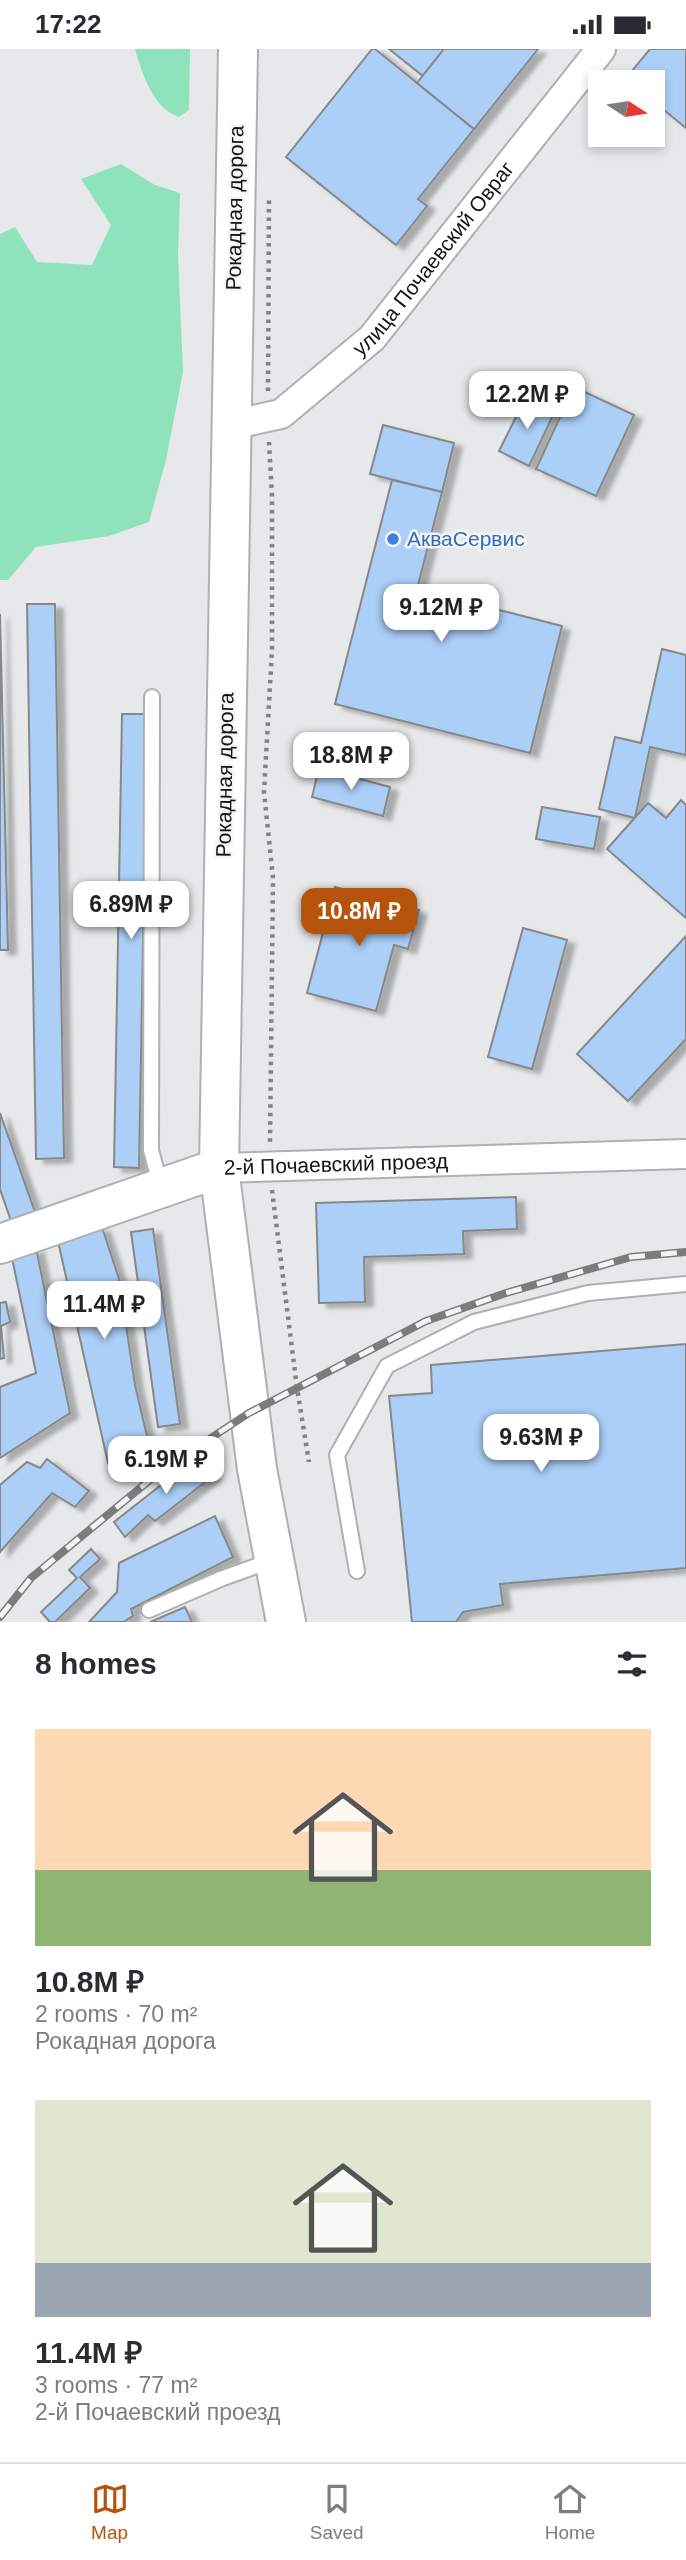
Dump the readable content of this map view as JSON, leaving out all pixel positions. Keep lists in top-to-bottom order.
{
  "streets": {
    "main road": ["Рокадная дорога", "2-й Почаевский проезд"],
    "street": ["улица Почаевский Овраг"]
  },
  "crossings": [
    ["Рокадная дорога", "улица Почаевский Овраг"],
    ["Рокадная дорога", "2-й Почаевский проезд"]
  ],
  "places": ["АкваСервис"],
  "north": "right",
  "page": {
    "status": "17:22",
    "price": [
      "12.2M ₽",
      "9.12M ₽",
      "18.8M ₽",
      "6.89M ₽",
      "10.8M ₽",
      "11.4M ₽",
      "9.63M ₽",
      "6.19M ₽"
    ],
    "heading": "8 homes",
    "list": [
      {
        "name": "10.8M ₽",
        "note": "2 rooms · 70 m² · Рокадная дорога"
      },
      {
        "name": "11.4M ₽",
        "note": "3 rooms · 77 m² · 2-й Почаевский проезд"
      }
    ],
    "tabs": ["Map", "Saved", "Home"]
  }
}
